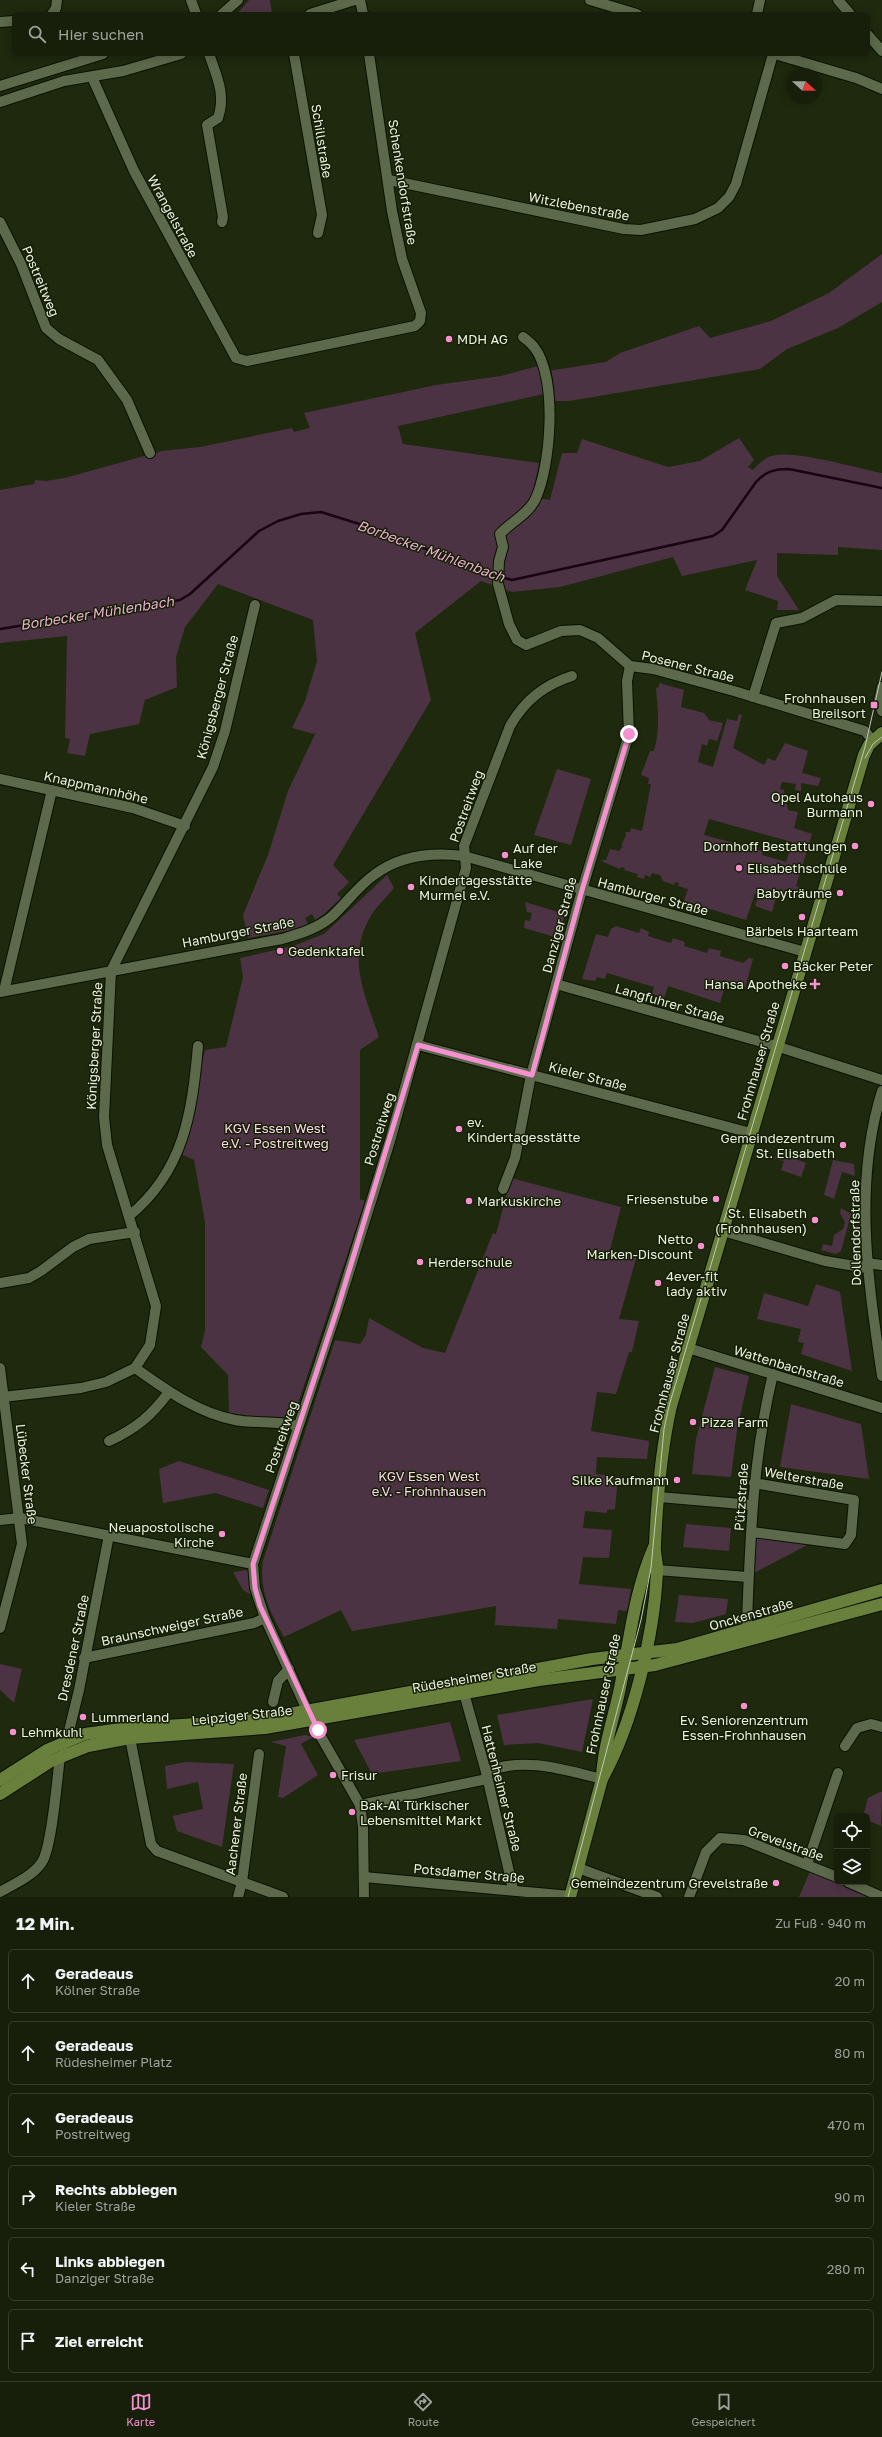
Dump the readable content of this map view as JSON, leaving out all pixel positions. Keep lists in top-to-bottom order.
{
  "streets": {
    "main road": [
      "Frohnhauser Straße",
      "Onckenstraße",
      "Rüdesheimer Straße",
      "Leipziger Straße"
    ],
    "street": [
      "Schillstraße",
      "Schenkendorfstraße",
      "Witzlebenstraße",
      "Wrangelstraße",
      "Postreitweg",
      "Posener Straße",
      "Königsberger Straße",
      "Knappmannhöhe",
      "Hamburger Straße",
      "Danziger Straße",
      "Langfuhrer Straße",
      "Kieler Straße",
      "Dollendorfstraße",
      "Wattenbachstraße",
      "Lübecker Straße",
      "Welterstraße",
      "Pützstraße",
      "Braunschweiger Straße",
      "Dresdener Straße",
      "Hattenheimer Straße",
      "Aachener Straße",
      "Grevelstraße",
      "Potsdamer Straße"
    ]
  },
  "crossings": [
    ["Schenkendorfstraße", "Witzlebenstraße"],
    ["Schenkendorfstraße", "Wrangelstraße"],
    ["Postreitweg", "Hamburger Straße"],
    ["Postreitweg", "Kieler Straße"],
    ["Postreitweg", "Braunschweiger Straße"],
    ["Postreitweg", "Rüdesheimer Straße"],
    ["Postreitweg", "Leipziger Straße"],
    ["Posener Straße", "Danziger Straße"],
    ["Posener Straße", "Frohnhauser Straße"],
    ["Königsberger Straße", "Knappmannhöhe"],
    ["Königsberger Straße", "Hamburger Straße"],
    ["Hamburger Straße", "Danziger Straße"],
    ["Hamburger Straße", "Frohnhauser Straße"],
    ["Danziger Straße", "Langfuhrer Straße"],
    ["Danziger Straße", "Kieler Straße"],
    ["Langfuhrer Straße", "Frohnhauser Straße"],
    ["Frohnhauser Straße", "Kieler Straße"],
    ["Frohnhauser Straße", "Wattenbachstraße"],
    ["Frohnhauser Straße", "Onckenstraße"],
    ["Frohnhauser Straße", "Rüdesheimer Straße"],
    ["Frohnhauser Straße", "Potsdamer Straße"],
    ["Wattenbachstraße", "Pützstraße"],
    ["Welterstraße", "Pützstraße"],
    ["Onckenstraße", "Rüdesheimer Straße"],
    ["Braunschweiger Straße", "Dresdener Straße"],
    ["Dresdener Straße", "Leipziger Straße"],
    ["Rüdesheimer Straße", "Leipziger Straße"],
    ["Rüdesheimer Straße", "Hattenheimer Straße"],
    ["Hattenheimer Straße", "Potsdamer Straße"]
  ],
  "water": ["Borbecker Mühlenbach"],
  "parks": ["KGV Essen West e.V. - Postreitweg", "KGV Essen West e.V. - Frohnhausen"],
  "places": {
    "other": [
      "MDH AG",
      "Opel Autohaus Burmann",
      "Dornhoff Bestattungen",
      "Auf der Lake",
      "Elisabethschule",
      "Kindertagesstätte Murmel e.V.",
      "Babyträume",
      "Bärbels Haarteam",
      "Gedenktafel",
      "Bäcker Peter",
      "ev. Kindertagesstätte",
      "Gemeindezentrum St. Elisabeth",
      "Friesenstube",
      "Markuskirche",
      "St. Elisabeth (Frohnhausen)",
      "Netto Marken-Discount",
      "Herderschule",
      "4ever-fit lady aktiv",
      "Pizza Farm",
      "Silke Kaufmann",
      "Neuapostolische Kirche",
      "Ev. Seniorenzentrum Essen-Frohnhausen",
      "Lummerland",
      "Lehmkuhl",
      "Frisur",
      "Bak-Al Türkischer Lebensmittel Markt",
      "Gemeindezentrum Grevelstraße"
    ],
    "transit": ["Frohnhausen Breilsort"],
    "health": ["Hansa Apotheke"]
  },
  "north": "right",
  "page": {
    "search": "Hier suchen",
    "heading": ["12 Min.", "Zu Fuß · 940 m"],
    "list": [
      ["Geradeaus", "Kölner Straße", "20 m"],
      ["Geradeaus", "Rüdesheimer Platz", "80 m"],
      ["Geradeaus", "Postreitweg", "470 m"],
      ["Rechts abbiegen", "Kieler Straße", "90 m"],
      ["Links abbiegen", "Danziger Straße", "280 m"],
      "Ziel erreicht"
    ],
    "nav": ["Karte", "Route", "Gespeichert"]
  }
}
